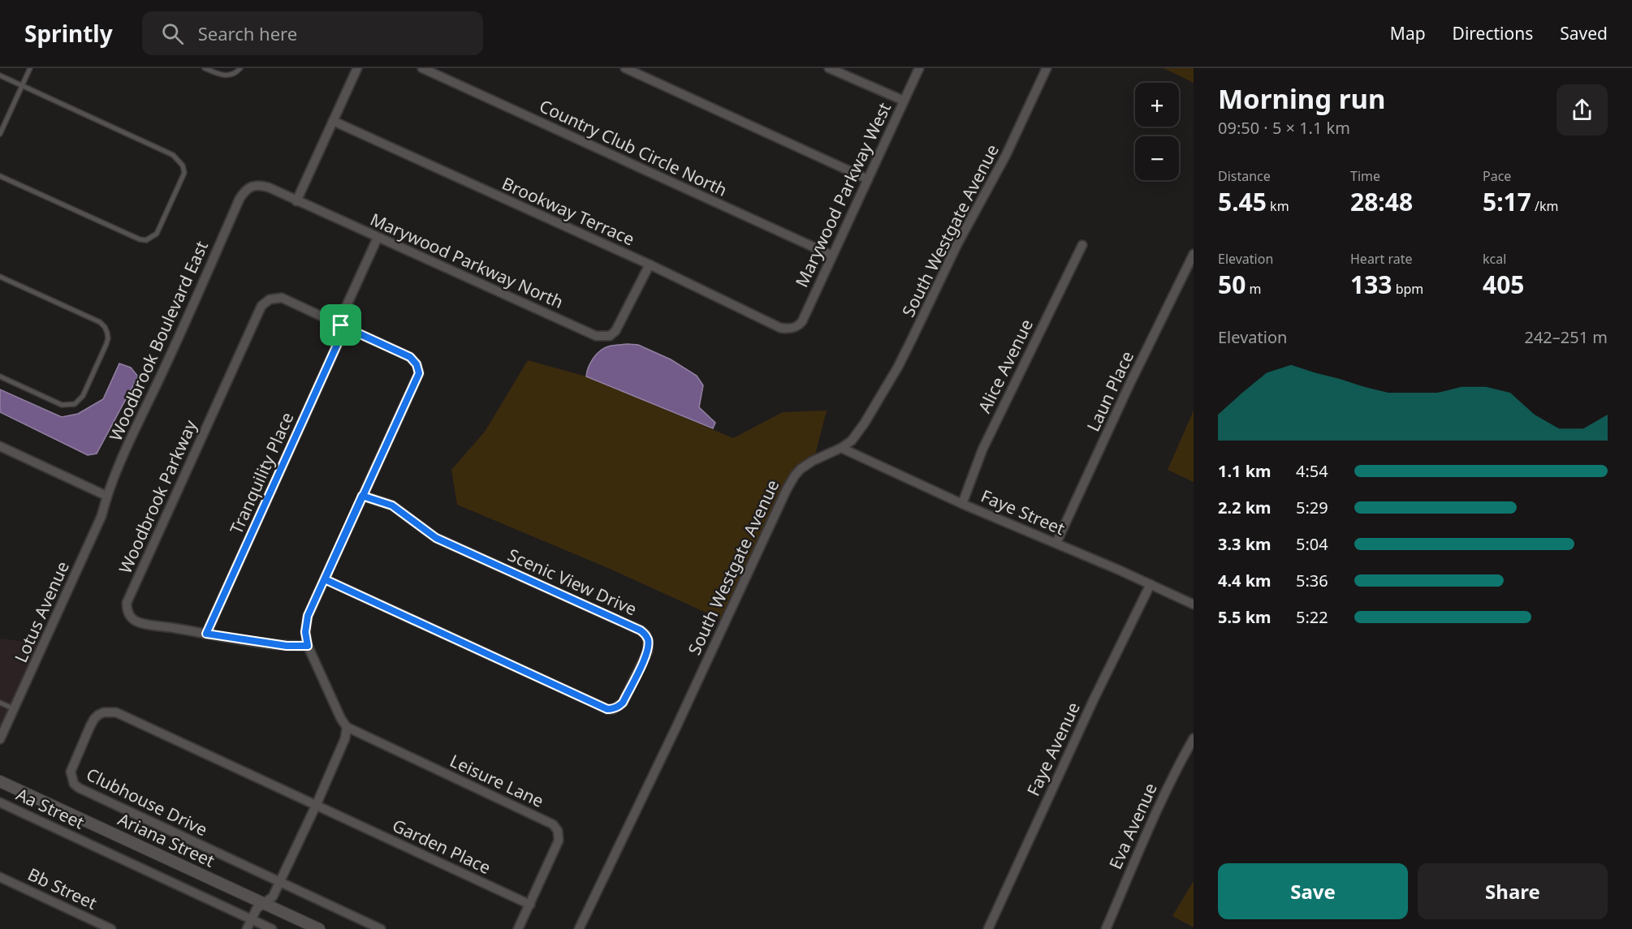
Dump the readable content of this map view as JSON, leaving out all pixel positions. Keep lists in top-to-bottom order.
{
  "streets": {
    "street": [
      "Country Club Circle North",
      "Marywood Parkway West",
      "Brookway Terrace",
      "South Westgate Avenue",
      "Marywood Parkway North",
      "Woodbrook Boulevard East",
      "Alice Avenue",
      "Laun Place",
      "Tranquility Place",
      "Woodbrook Parkway",
      "Faye Street",
      "Scenic View Drive",
      "Lotus Avenue",
      "Faye Avenue",
      "Leisure Lane",
      "Clubhouse Drive",
      "Aa Street",
      "Eva Avenue",
      "Ariana Street",
      "Garden Place",
      "Bb Street"
    ]
  },
  "crossings": [
    ["Country Club Circle North", "Marywood Parkway West"],
    ["Marywood Parkway West", "Brookway Terrace"],
    ["Brookway Terrace", "Marywood Parkway North"],
    ["South Westgate Avenue", "Faye Street"],
    ["Marywood Parkway North", "Woodbrook Boulevard East"],
    ["Woodbrook Boulevard East", "Lotus Avenue"],
    ["Alice Avenue", "Faye Street"],
    ["Laun Place", "Faye Street"],
    ["Tranquility Place", "Woodbrook Parkway"],
    ["Woodbrook Parkway", "Scenic View Drive"],
    ["Woodbrook Parkway", "Leisure Lane"],
    ["Faye Street", "Faye Avenue"],
    ["Leisure Lane", "Garden Place"],
    ["Clubhouse Drive", "Garden Place"]
  ],
  "page": {
    "header": "Sprintly",
    "search": "Search here",
    "nav": ["Map", "Directions", "Saved"],
    "heading": ["Morning run", "09:50 · 5 × 1.1 km"],
    "map_buttons": ["+", "−"],
    "stats": [
      ["Distance", "5.45 km"],
      ["Time", "28:48"],
      ["Pace", "5:17 /km"],
      ["Elevation", "50 m"],
      ["Heart rate", "133 bpm"],
      ["kcal", "405"]
    ],
    "chart": ["Elevation", "242–251 m"],
    "list": [
      {
        "name": "1.1 km",
        "note": "4:54"
      },
      {
        "name": "2.2 km",
        "note": "5:29"
      },
      {
        "name": "3.3 km",
        "note": "5:04"
      },
      {
        "name": "4.4 km",
        "note": "5:36"
      },
      {
        "name": "5.5 km",
        "note": "5:22"
      }
    ],
    "buttons": ["Save", "Share"]
  }
}
